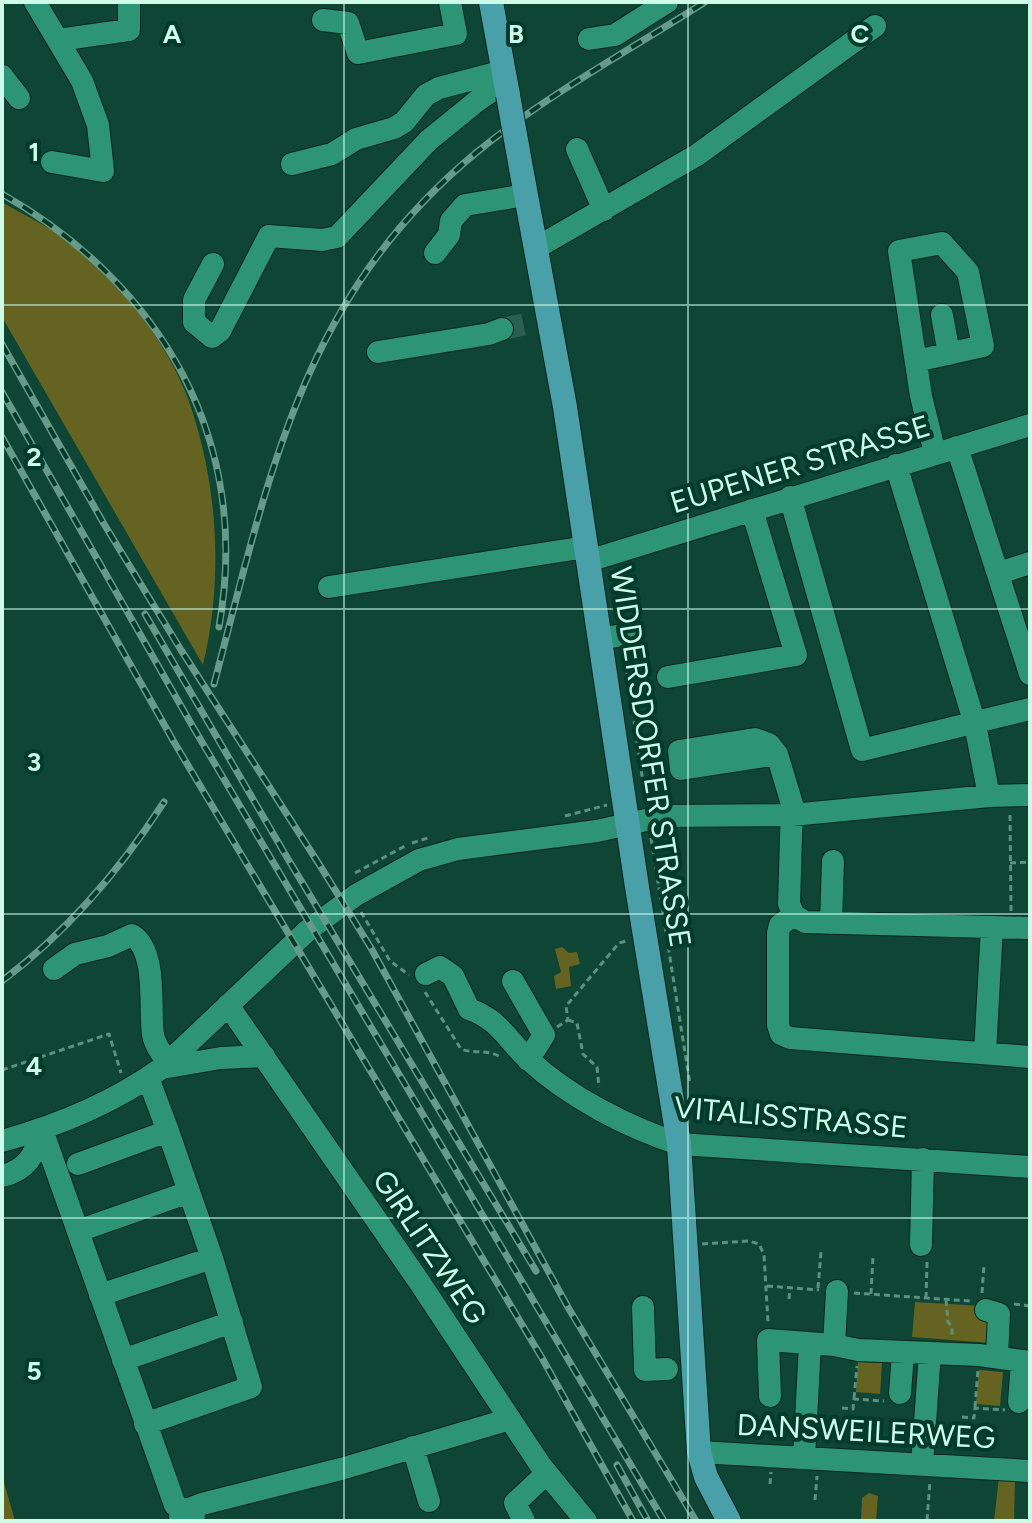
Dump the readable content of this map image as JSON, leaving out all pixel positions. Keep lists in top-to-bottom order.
{
  "streets": {
    "main road": ["WIDDERSDORFER STRASSE"],
    "street": [
      "EUPENER STRASSE",
      "VITALISSTRASSE",
      "GIRLITZWEG",
      "DANSWEILERWEG"
    ]
  },
  "crossings": [
    ["EUPENER STRASSE", "WIDDERSDORFER STRASSE"],
    ["WIDDERSDORFER STRASSE", "VITALISSTRASSE"],
    ["WIDDERSDORFER STRASSE", "DANSWEILERWEG"]
  ],
  "grid": {
    "columns": ["A", "B", "C"],
    "rows": [
      "1",
      "2",
      "3",
      "4",
      "5"
    ]
  }
}
